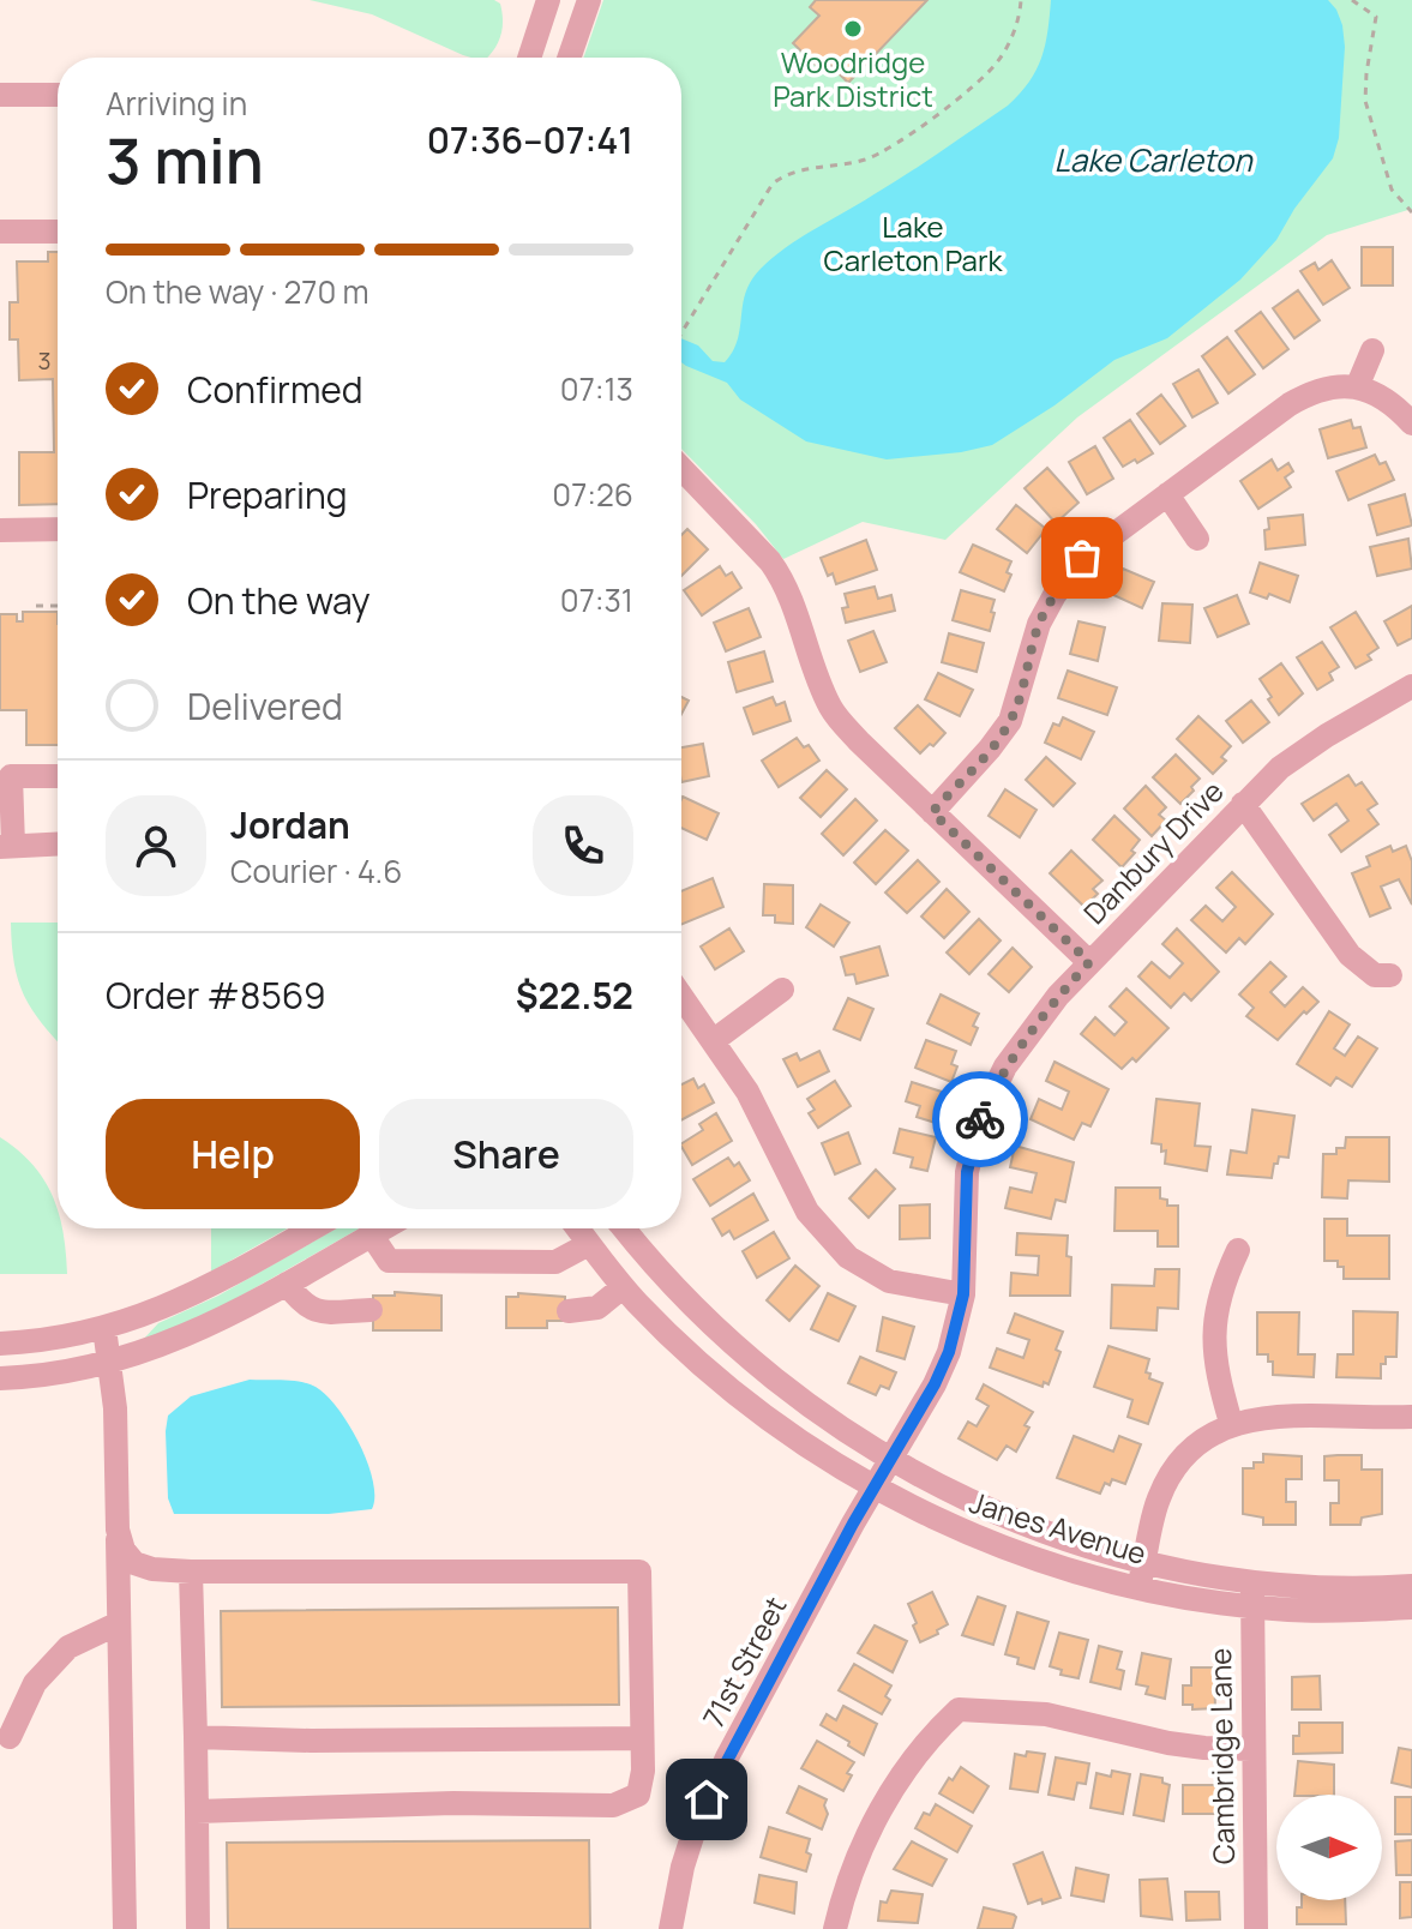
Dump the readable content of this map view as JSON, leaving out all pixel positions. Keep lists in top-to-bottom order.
{
  "streets": {
    "street": [
      "Danbury Drive",
      "Janes Avenue",
      "71st Street",
      "Cambridge Lane"
    ]
  },
  "crossings": [
    ["Danbury Drive", "Janes Avenue"],
    ["Danbury Drive", "71st Street"],
    ["Janes Avenue", "71st Street"],
    ["Janes Avenue", "Cambridge Lane"]
  ],
  "water": ["Lake Carleton"],
  "parks": ["Lake Carleton Park"],
  "places": ["Woodridge Park District"],
  "house_numbers": ["3"],
  "north": "right",
  "page": {
    "heading": ["3 min", "Arriving in", "07:36–07:41"],
    "panel": [
      "Jordan",
      "Courier · 4.6",
      "Order #8569",
      "$22.52"
    ],
    "bar": "On the way · 270 m",
    "list": [
      ["Confirmed", "07:13"],
      ["Preparing", "07:26"],
      ["On the way", "07:31"],
      "Delivered"
    ],
    "buttons": ["Help", "Share"]
  }
}
